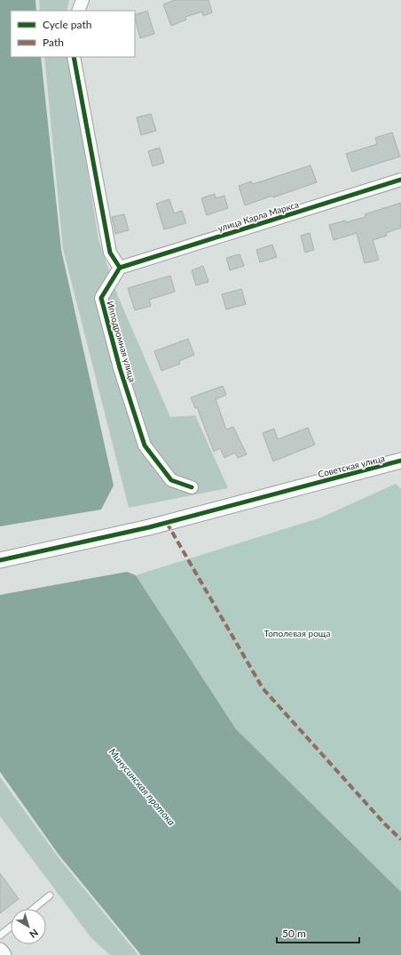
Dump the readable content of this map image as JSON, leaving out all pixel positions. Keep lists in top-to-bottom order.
{
  "streets": {
    "street": ["улица Карла Маркса", "Ипподромная улица", "Советская улица"]
  },
  "crossings": [
    ["улица Карла Маркса", "Ипподромная улица"]
  ],
  "water": ["Минусинская протока"],
  "parks": ["Тополевая роща"],
  "legend": ["Cycle path", "Path"],
  "scale_bar": "50 m",
  "north": "bottom right"
}
